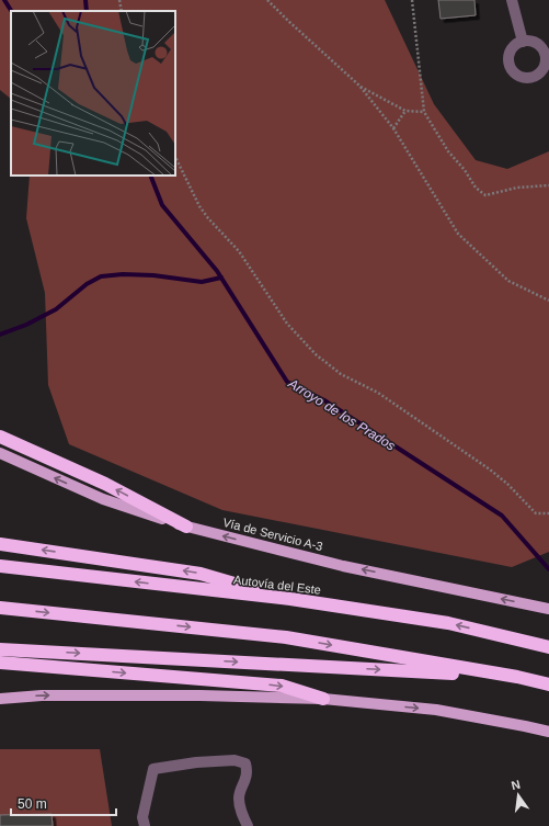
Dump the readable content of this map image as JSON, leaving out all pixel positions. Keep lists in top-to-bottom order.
{
  "streets": {
    "highway": ["Autovía del Este"],
    "main road": ["Vía de Servicio A-3"]
  },
  "one_way": ["Vía de Servicio A-3"],
  "water": ["Arroyo de los Prados"],
  "scale_bar": "50 m",
  "north": "top"
}
